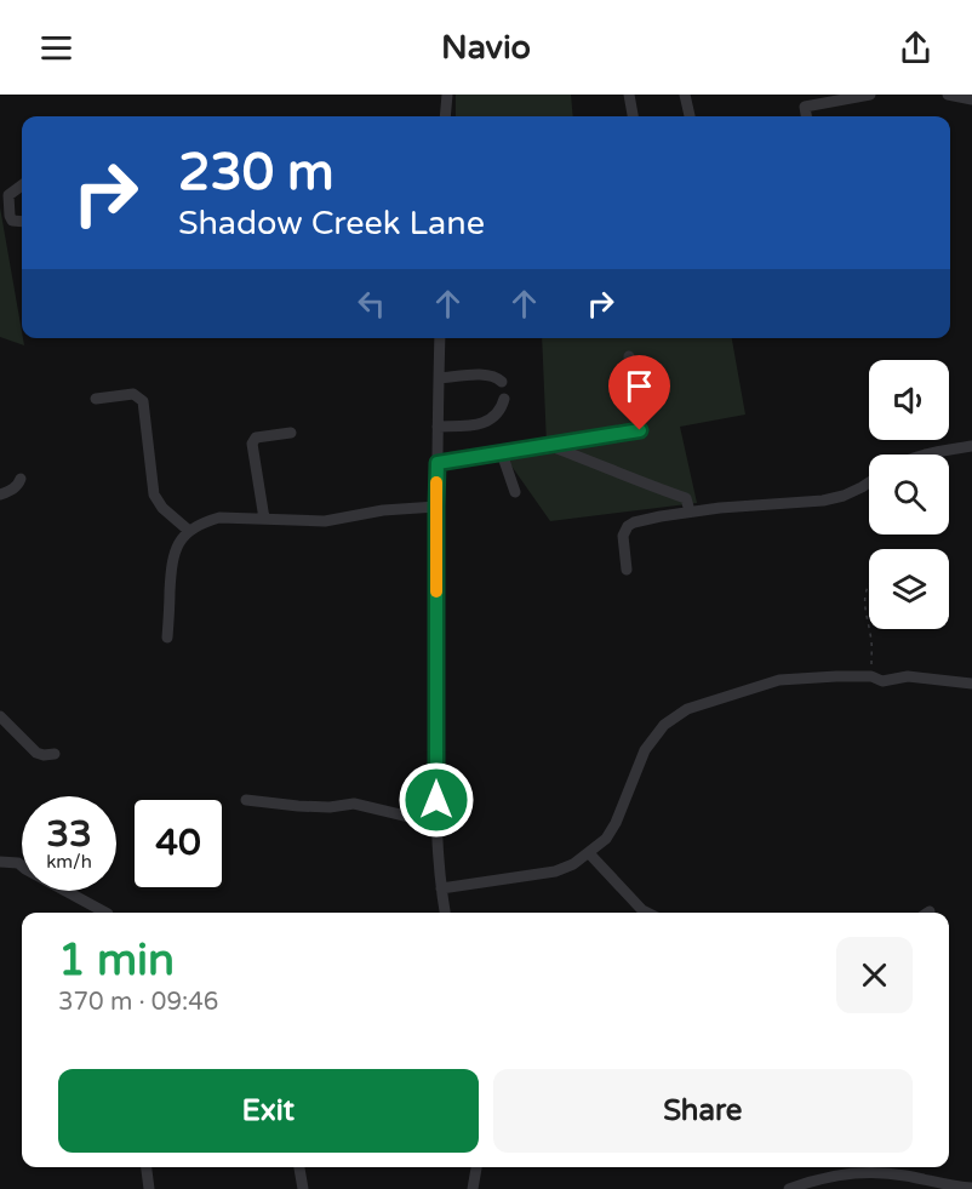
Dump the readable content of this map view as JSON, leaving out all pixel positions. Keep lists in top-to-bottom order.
{
  "page": {
    "header": "Navio",
    "turn": ["230 m", "Shadow Creek Lane"],
    "speed": "33 km/h",
    "limit": "40",
    "heading": ["1 min", "370 m · 09:46"],
    "buttons": ["Exit", "Share"]
  }
}
